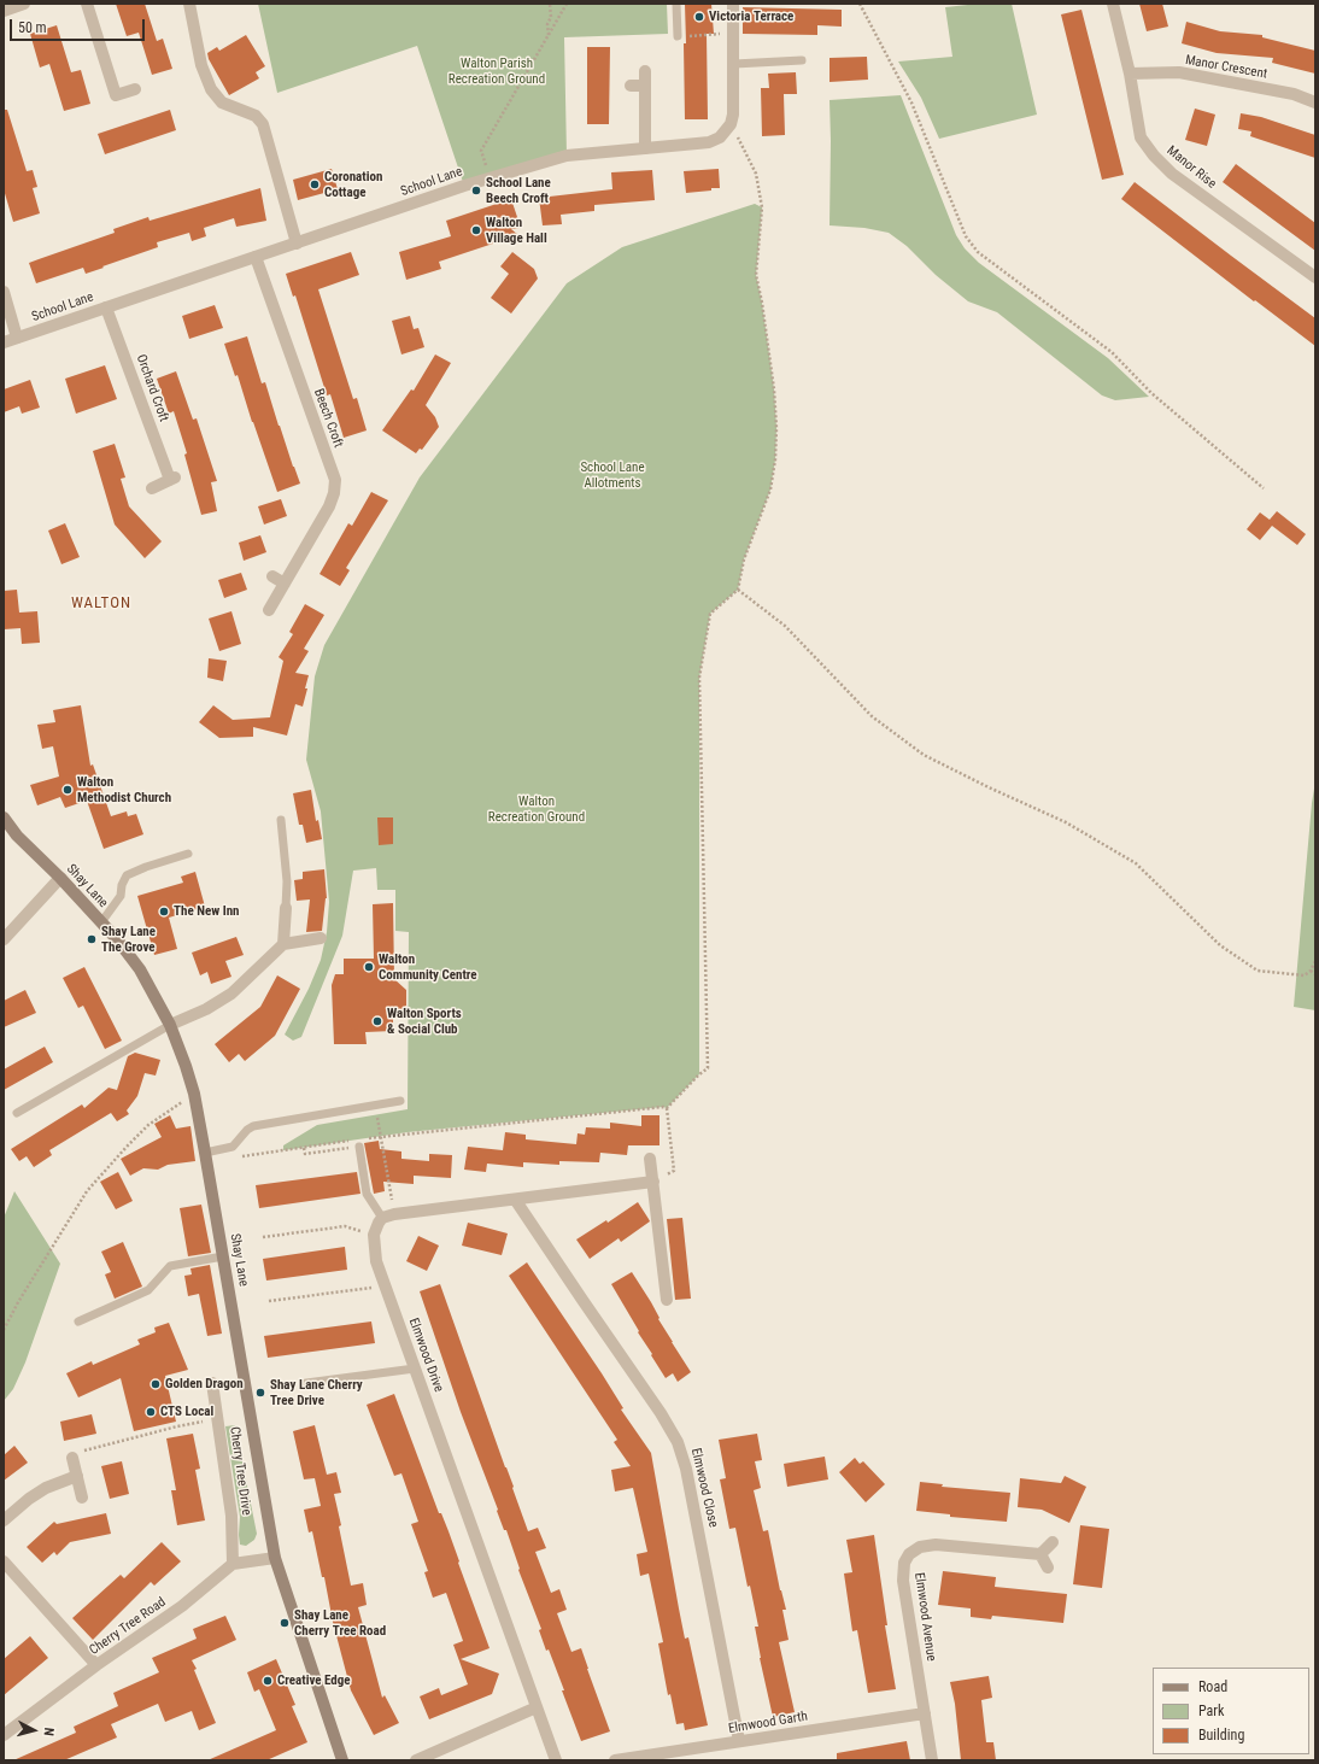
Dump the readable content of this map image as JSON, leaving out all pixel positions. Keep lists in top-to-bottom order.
{
  "streets": {
    "main road": ["Shay Lane"],
    "street": [
      "Manor Crescent",
      "Manor Rise",
      "School Lane",
      "Orchard Croft",
      "Beech Croft",
      "Elmwood Drive",
      "Cherry Tree Drive",
      "Elmwood Close",
      "Elmwood Avenue",
      "Cherry Tree Road",
      "Elmwood Garth"
    ]
  },
  "crossings": [
    ["Manor Crescent", "Manor Rise"],
    ["School Lane", "Orchard Croft"],
    ["School Lane", "Beech Croft"],
    ["Cherry Tree Drive", "Cherry Tree Road"],
    ["Elmwood Close", "Elmwood Garth"],
    ["Elmwood Avenue", "Elmwood Garth"]
  ],
  "districts": ["WALTON"],
  "parks": ["Walton Parish Recreation Ground", "School Lane Allotments", "Walton Recreation Ground"],
  "places": [
    "Victoria Terrace",
    "Coronation Cottage",
    "School Lane Beech Croft",
    "Walton Village Hall",
    "Walton Methodist Church",
    "The New Inn",
    "Shay Lane The Grove",
    "Walton Community Centre",
    "Walton Sports & Social Club",
    "Golden Dragon",
    "Shay Lane Cherry Tree Drive",
    "CTS Local",
    "Shay Lane Cherry Tree Road",
    "Creative Edge"
  ],
  "legend": ["Road", "Park", "Building"],
  "scale_bar": "50 m",
  "north": "right"
}
